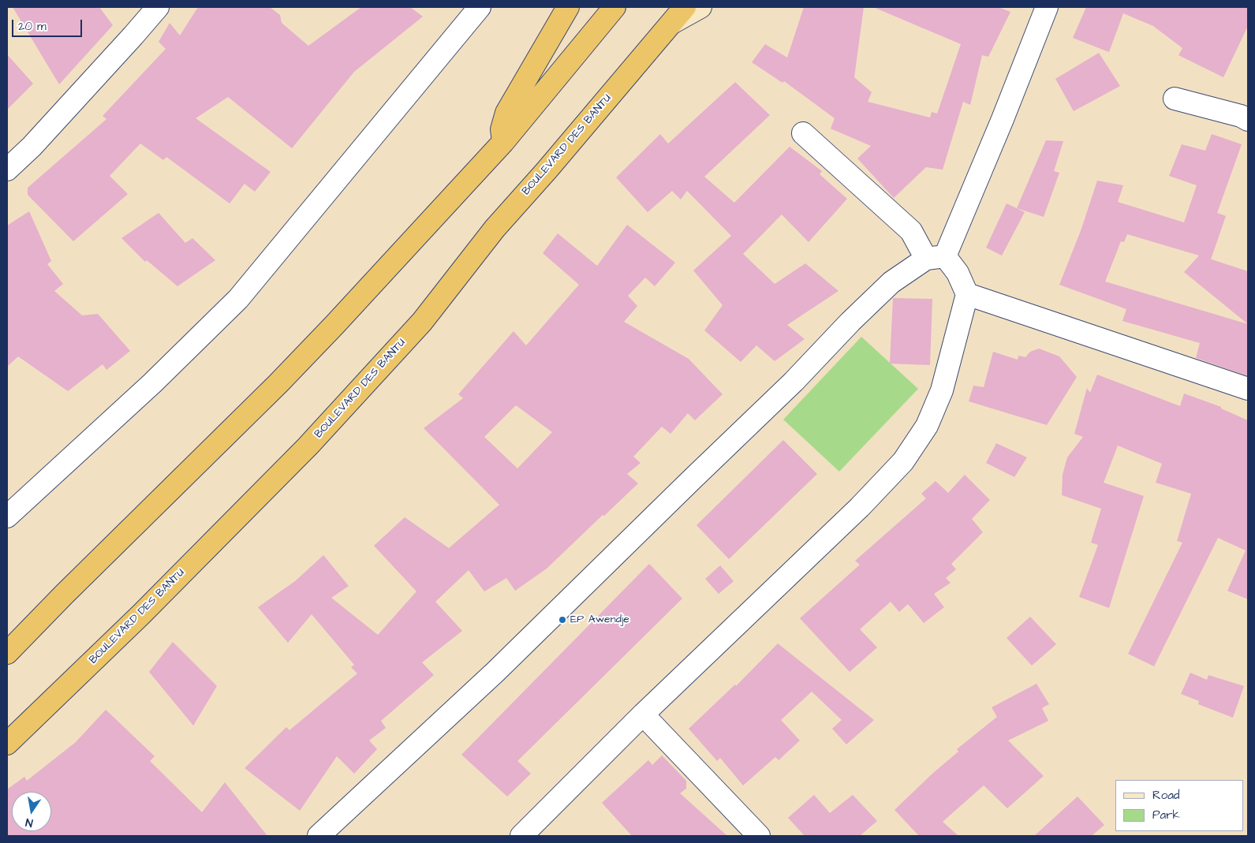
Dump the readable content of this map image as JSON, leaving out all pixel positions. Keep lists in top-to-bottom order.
{
  "streets": {
    "highway": ["BOULEVARD DES BANTU"]
  },
  "places": ["EP Awendje"],
  "legend": ["Road", "Park"],
  "scale_bar": "20 m",
  "north": "bottom"
}
